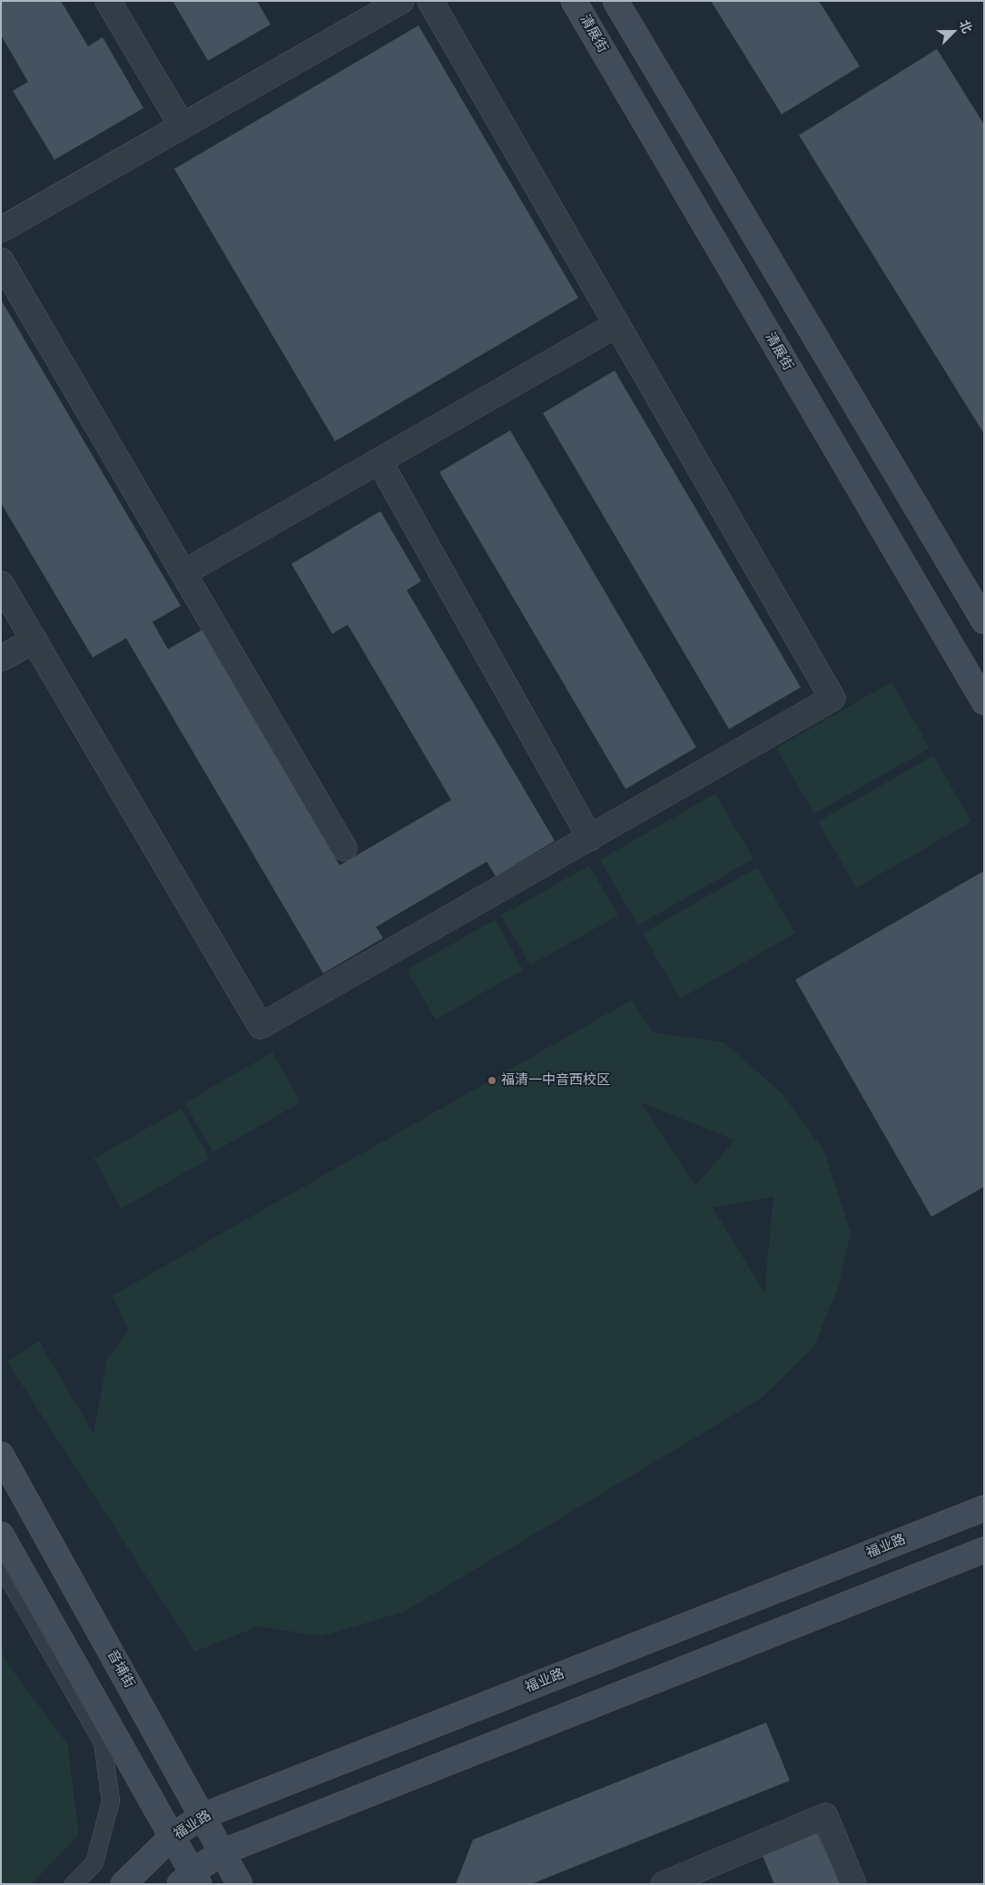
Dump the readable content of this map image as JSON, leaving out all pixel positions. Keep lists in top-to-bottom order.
{
  "streets": {
    "street": ["清展街", "福业路", "音埔街"]
  },
  "crossings": [
    ["福业路", "音埔街"]
  ],
  "places": ["福清一中音西校区"],
  "north": "top right"
}
